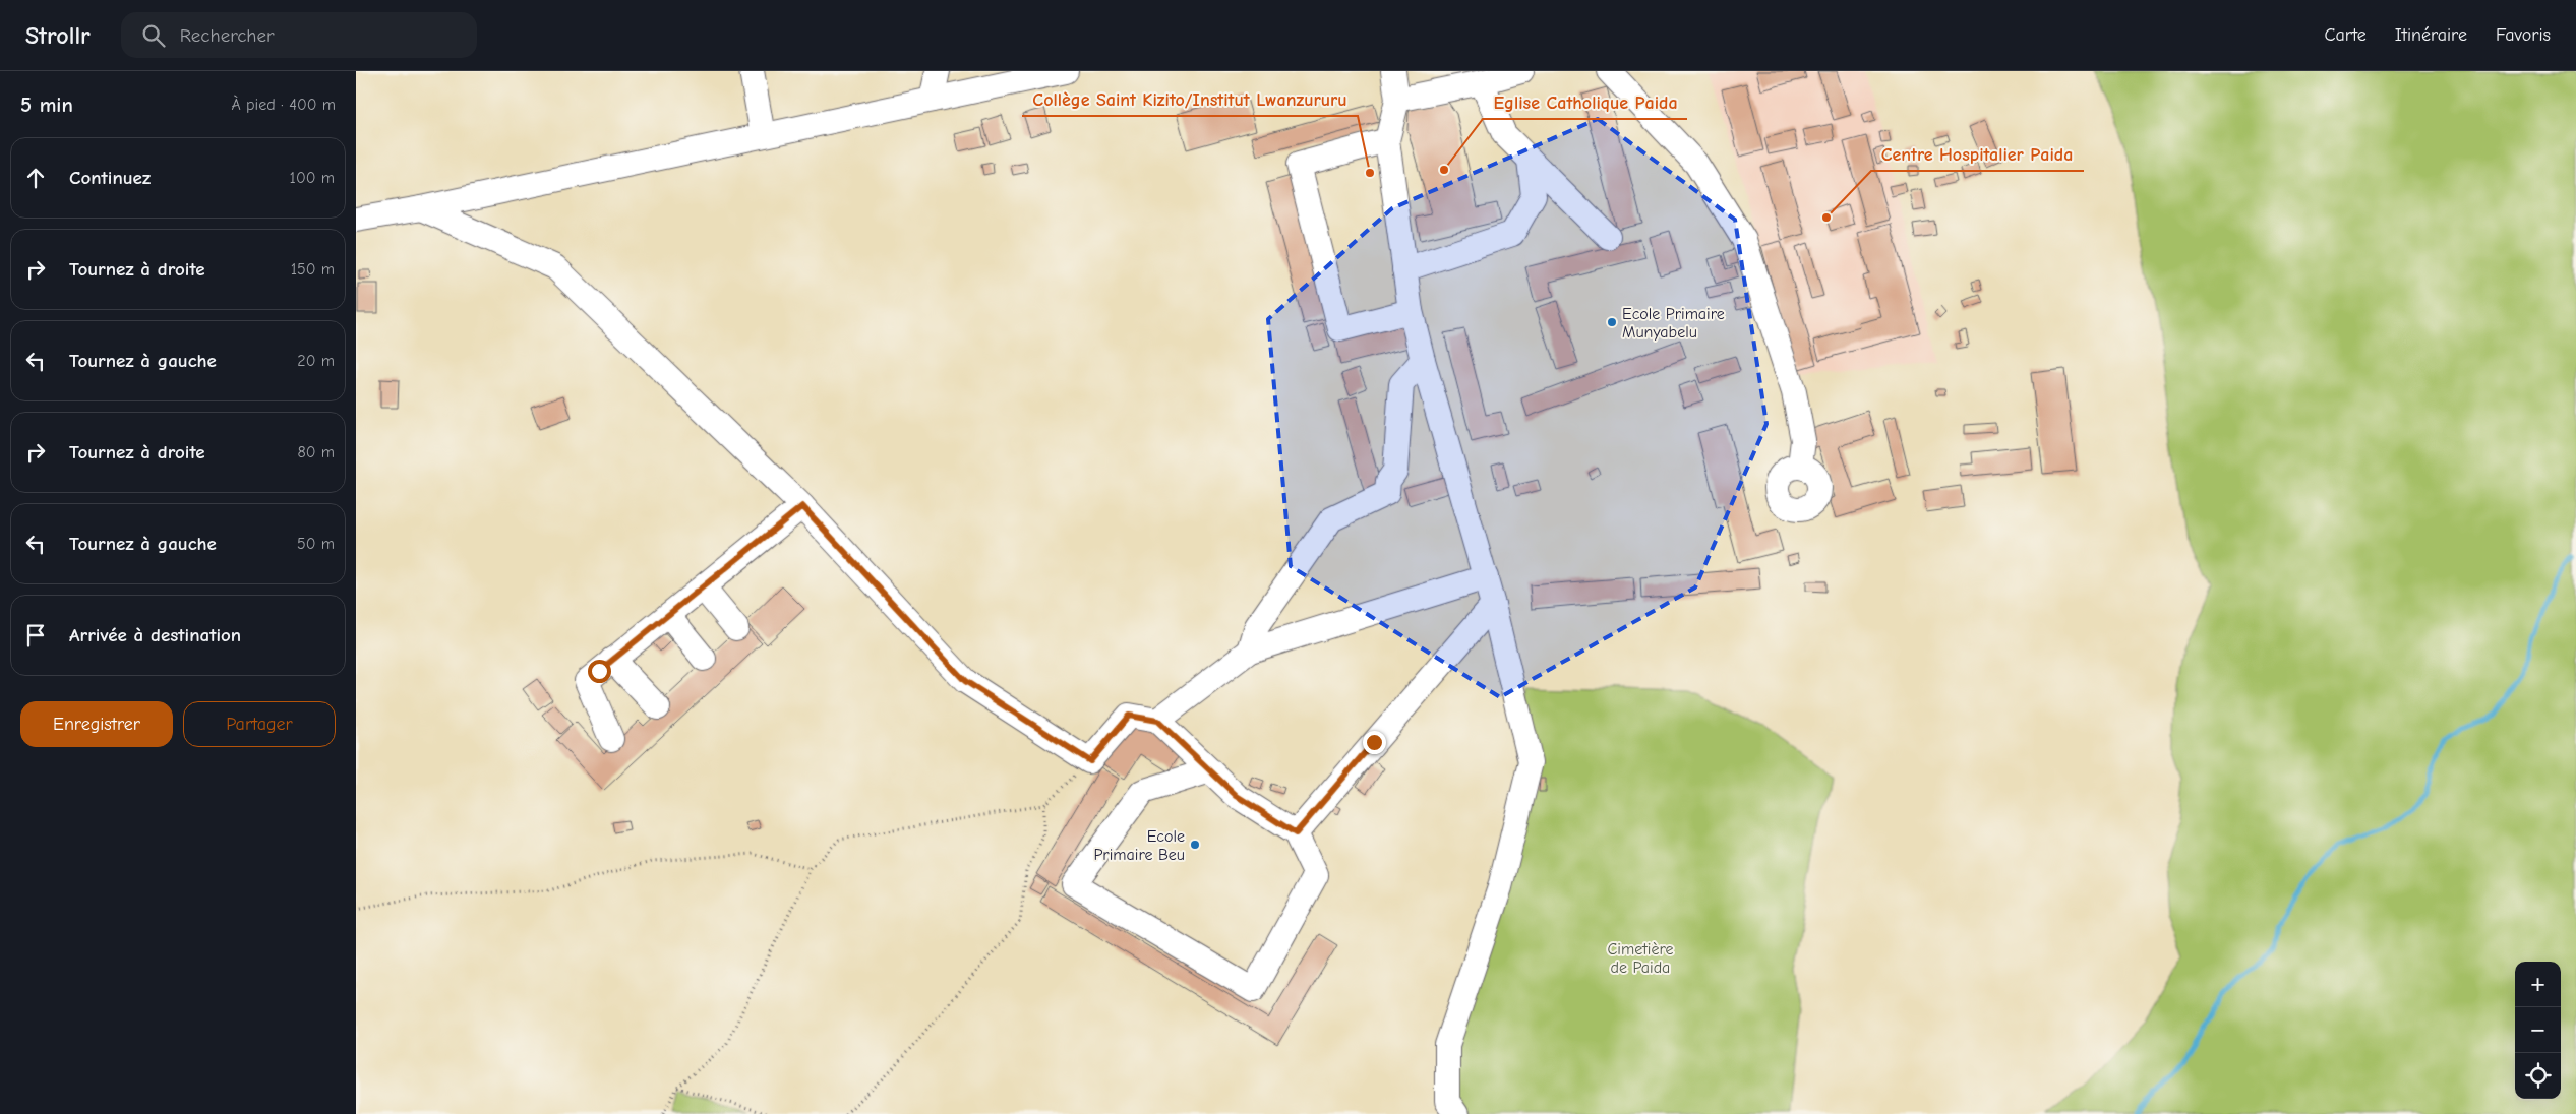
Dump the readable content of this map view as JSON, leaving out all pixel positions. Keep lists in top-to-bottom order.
{
  "parks": ["Cimetière de Paida"],
  "places": [
    "Eglise Catholique Paida",
    "Collège Saint Kizito/Institut Lwanzururu",
    "Centre Hospitalier Paida",
    "Ecole Primaire Munyabelu",
    "Ecole Primaire Beu"
  ],
  "page": {
    "header": "Strollr",
    "search": "Rechercher",
    "nav": ["Carte", "Itinéraire", "Favoris"],
    "heading": ["5 min", "À pied · 400 m"],
    "list": [
      ["Continuez", "100 m"],
      ["Tournez à droite", "150 m"],
      ["Tournez à gauche", "20 m"],
      ["Tournez à droite", "80 m"],
      ["Tournez à gauche", "50 m"],
      "Arrivée à destination"
    ],
    "buttons": ["Enregistrer", "Partager"],
    "map_buttons": ["+", "−"]
  }
}
